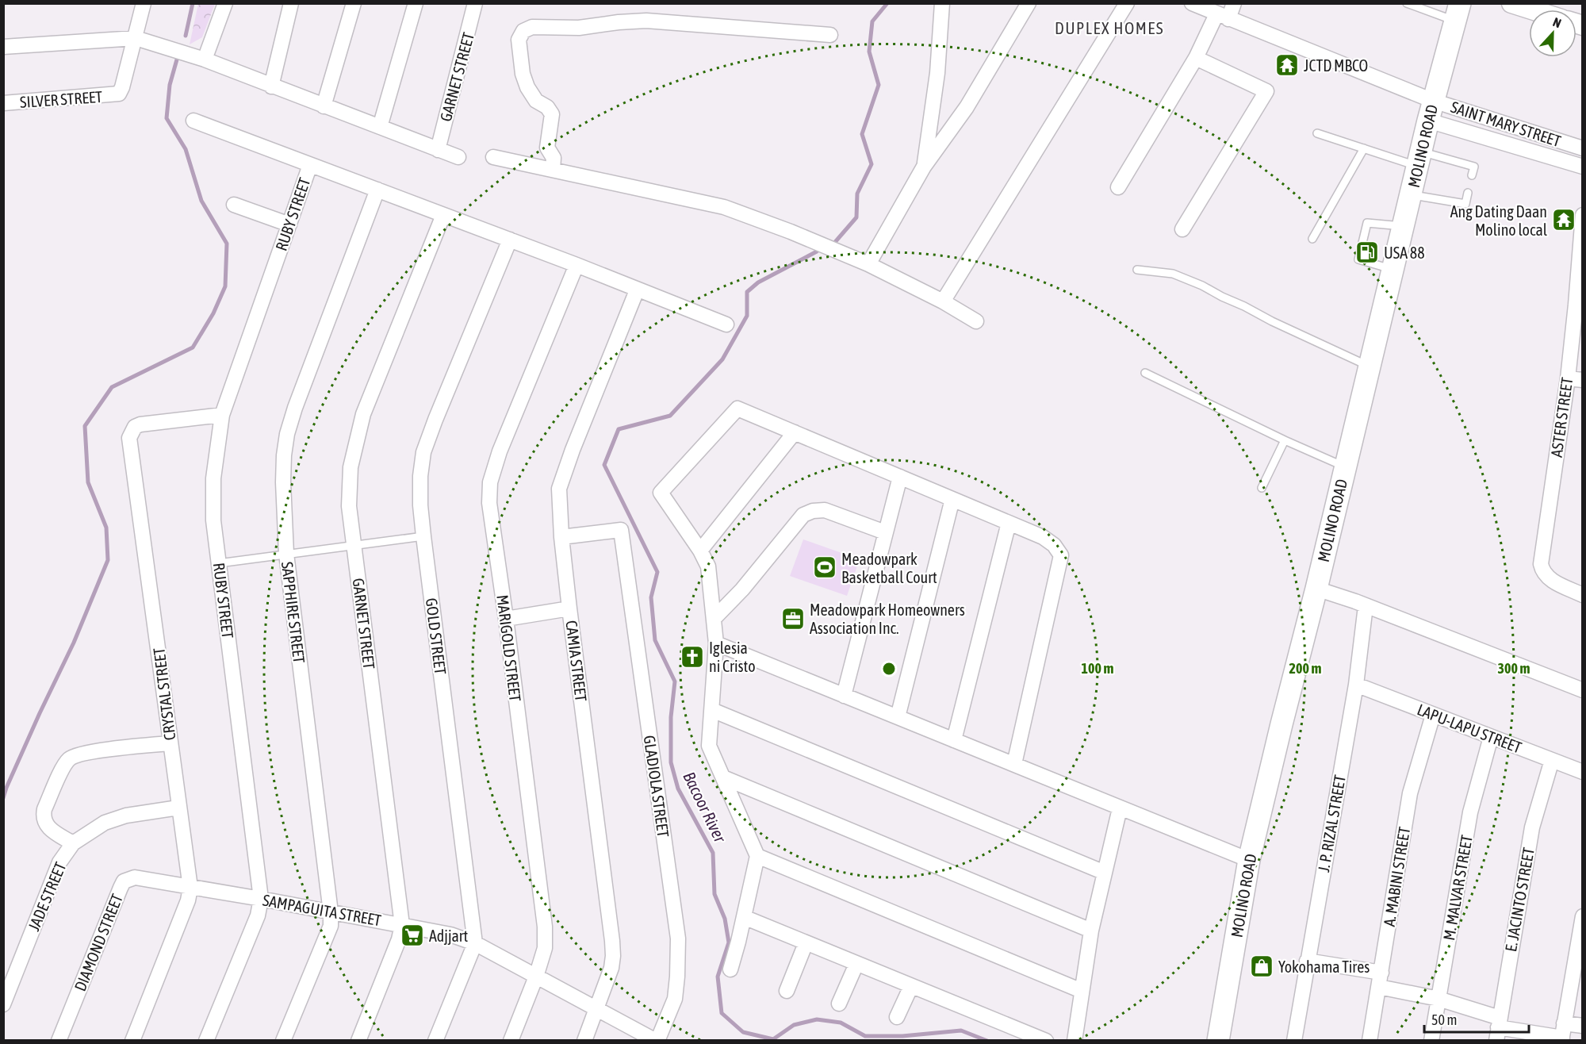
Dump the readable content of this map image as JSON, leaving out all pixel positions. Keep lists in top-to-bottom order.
{
  "streets": {
    "main road": ["MOLINO ROAD"],
    "street": [
      "GARNET STREET",
      "SILVER STREET",
      "SAINT MARY STREET",
      "RUBY STREET",
      "ASTER STREET",
      "SAPPHIRE STREET",
      "GOLD STREET",
      "MARIGOLD STREET",
      "CAMIA STREET",
      "CRYSTAL STREET",
      "LAPU-LAPU STREET",
      "GLADIOLA STREET",
      "J. P. RIZAL STREET",
      "A. MABINI STREET",
      "M. MALVAR STREET",
      "JADE STREET",
      "E. JACINTO STREET",
      "SAMPAGUITA STREET",
      "DIAMOND STREET"
    ]
  },
  "crossings": [
    ["GARNET STREET", "SAMPAGUITA STREET"],
    ["SAINT MARY STREET", "MOLINO ROAD"],
    ["RUBY STREET", "CRYSTAL STREET"],
    ["RUBY STREET", "SAMPAGUITA STREET"],
    ["SAPPHIRE STREET", "SAMPAGUITA STREET"],
    ["GOLD STREET", "SAMPAGUITA STREET"],
    ["MARIGOLD STREET", "SAMPAGUITA STREET"],
    ["CAMIA STREET", "GLADIOLA STREET"],
    ["CAMIA STREET", "SAMPAGUITA STREET"],
    ["CRYSTAL STREET", "JADE STREET"],
    ["CRYSTAL STREET", "SAMPAGUITA STREET"],
    ["CRYSTAL STREET", "DIAMOND STREET"],
    ["LAPU-LAPU STREET", "J. P. RIZAL STREET"],
    ["LAPU-LAPU STREET", "A. MABINI STREET"],
    ["LAPU-LAPU STREET", "M. MALVAR STREET"],
    ["LAPU-LAPU STREET", "E. JACINTO STREET"],
    ["GLADIOLA STREET", "SAMPAGUITA STREET"],
    ["SAMPAGUITA STREET", "DIAMOND STREET"]
  ],
  "districts": ["DUPLEX HOMES"],
  "water": ["Bacoor River"],
  "places": {
    "temple": ["JCTD MBCO", "Ang Dating Daan Molino local"],
    "fuel station": ["USA 88"],
    "sports": ["Meadowpark Basketball Court"],
    "office": ["Meadowpark Homeowners Association Inc."],
    "church": ["Iglesia ni Cristo"],
    "supermarket": ["Adjjart"],
    "shop": ["Yokohama Tires"]
  },
  "scale_bar": "50 m",
  "north": "top",
  "rings": ["100 m", "200 m", "300 m"]
}
